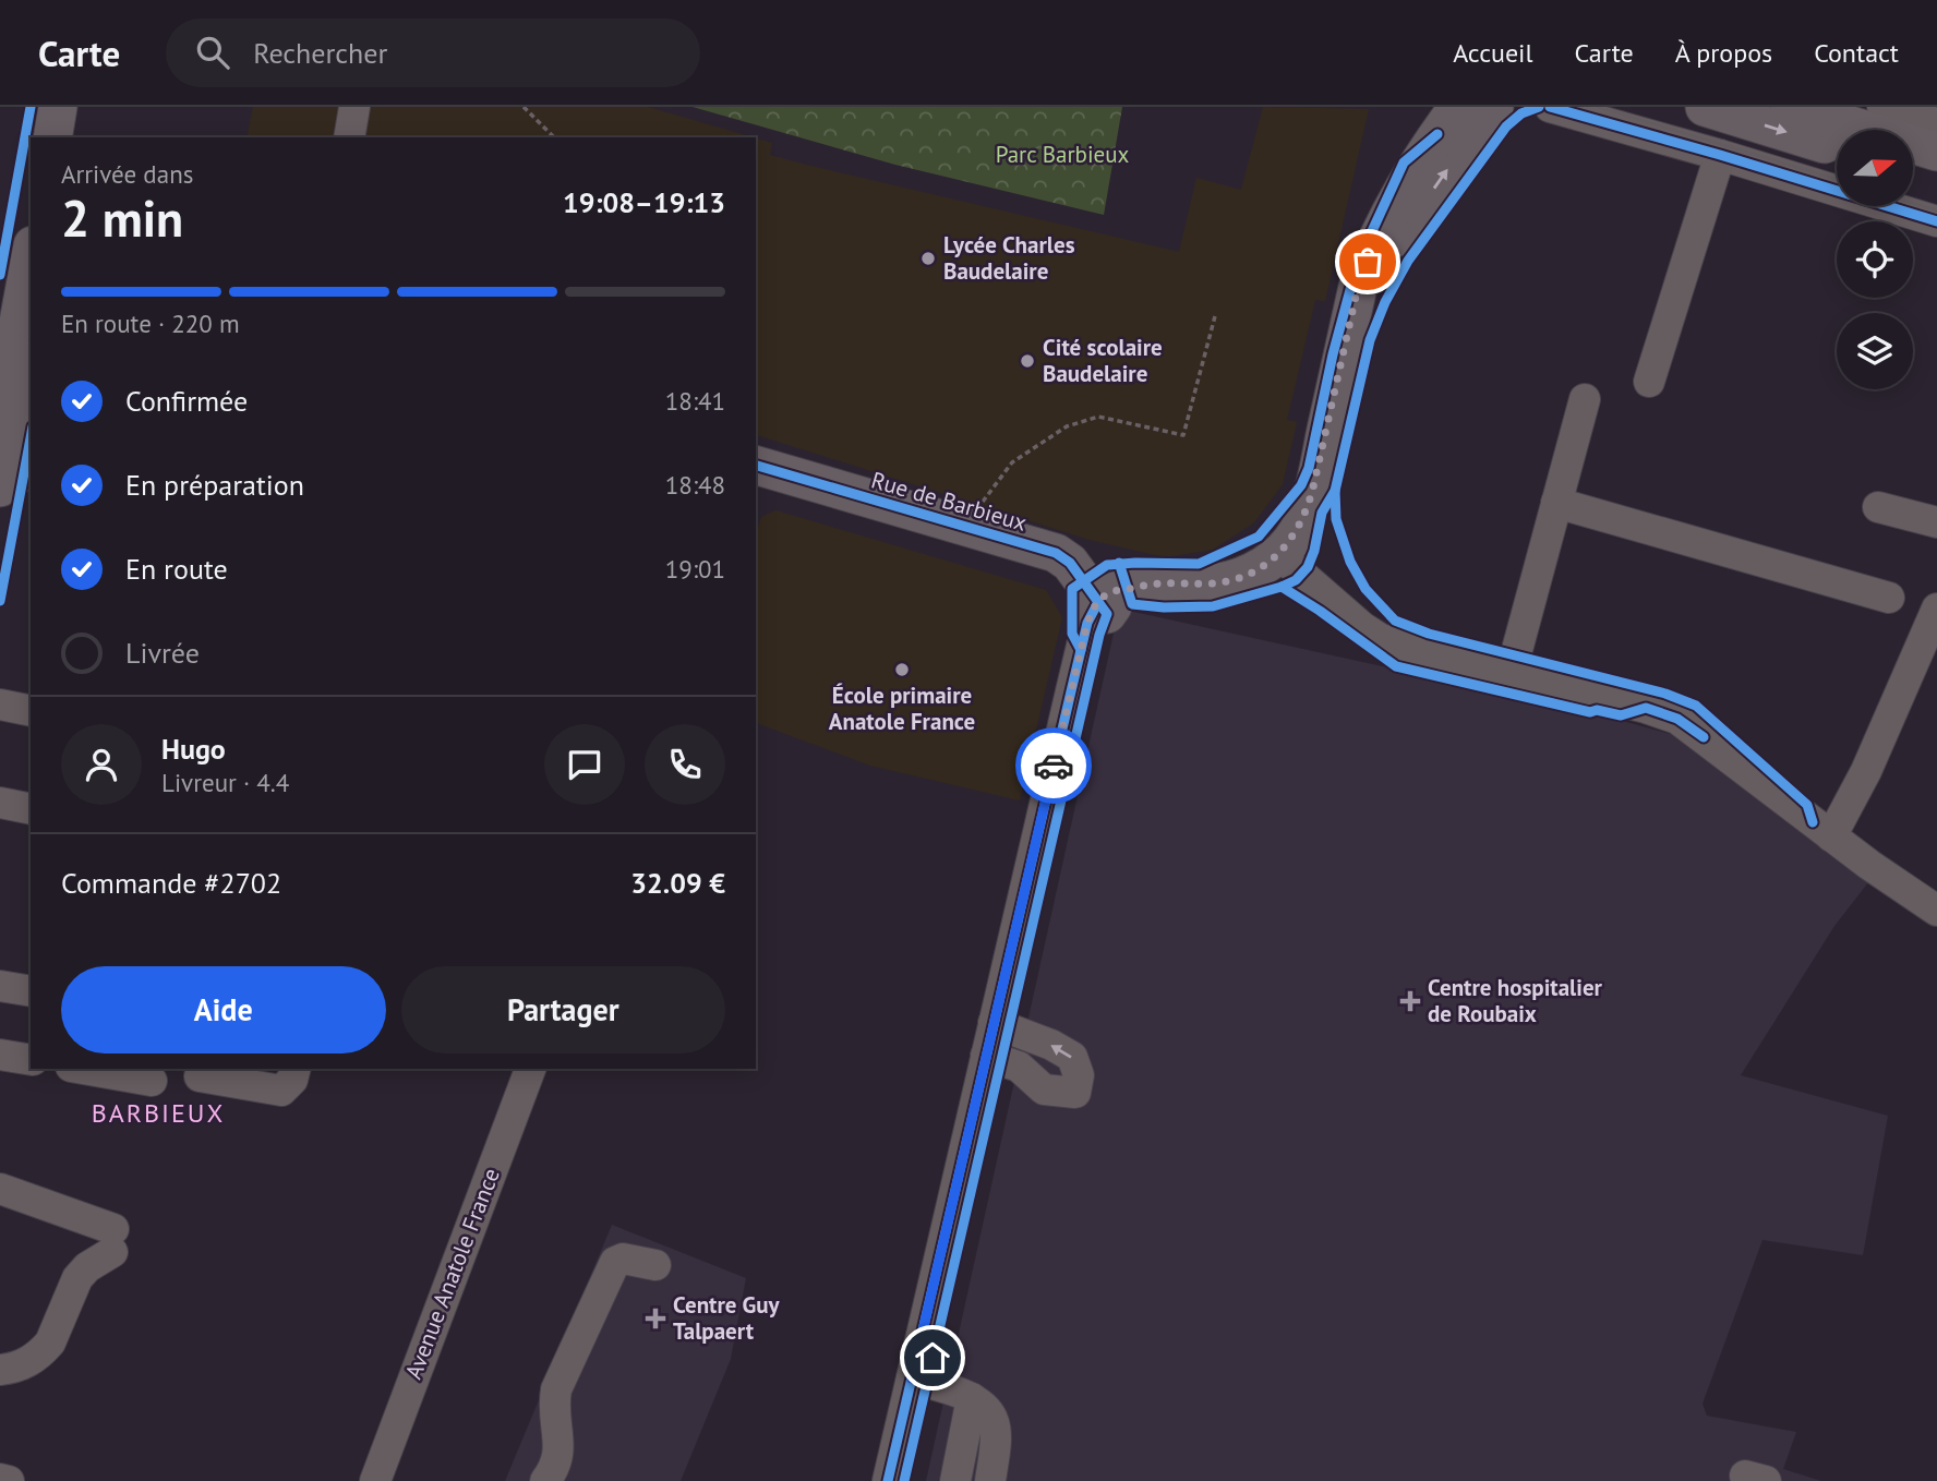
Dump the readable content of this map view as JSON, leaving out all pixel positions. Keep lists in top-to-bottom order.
{
  "streets": {
    "main road": ["Rue de Barbieux"],
    "street": ["Avenue Anatole France"]
  },
  "districts": ["BARBIEUX"],
  "parks": ["Parc Barbieux"],
  "places": {
    "other": ["Lycée Charles Baudelaire", "Cité scolaire Baudelaire", "École primaire Anatole France"],
    "health": ["Centre hospitalier de Roubaix", "Centre Guy Talpaert"]
  },
  "north": "right",
  "page": {
    "header": "Carte",
    "search": "Rechercher",
    "nav": [
      "Accueil",
      "Carte",
      "À propos",
      "Contact"
    ],
    "heading": ["2 min", "Arrivée dans", "19:08–19:13"],
    "panel": [
      "Hugo",
      "Livreur · 4.4",
      "Commande #2702",
      "32.09 €"
    ],
    "bar": "En route · 220 m",
    "list": [
      ["Confirmée", "18:41"],
      ["En préparation", "18:48"],
      ["En route", "19:01"],
      "Livrée"
    ],
    "buttons": ["Aide", "Partager"]
  }
}
